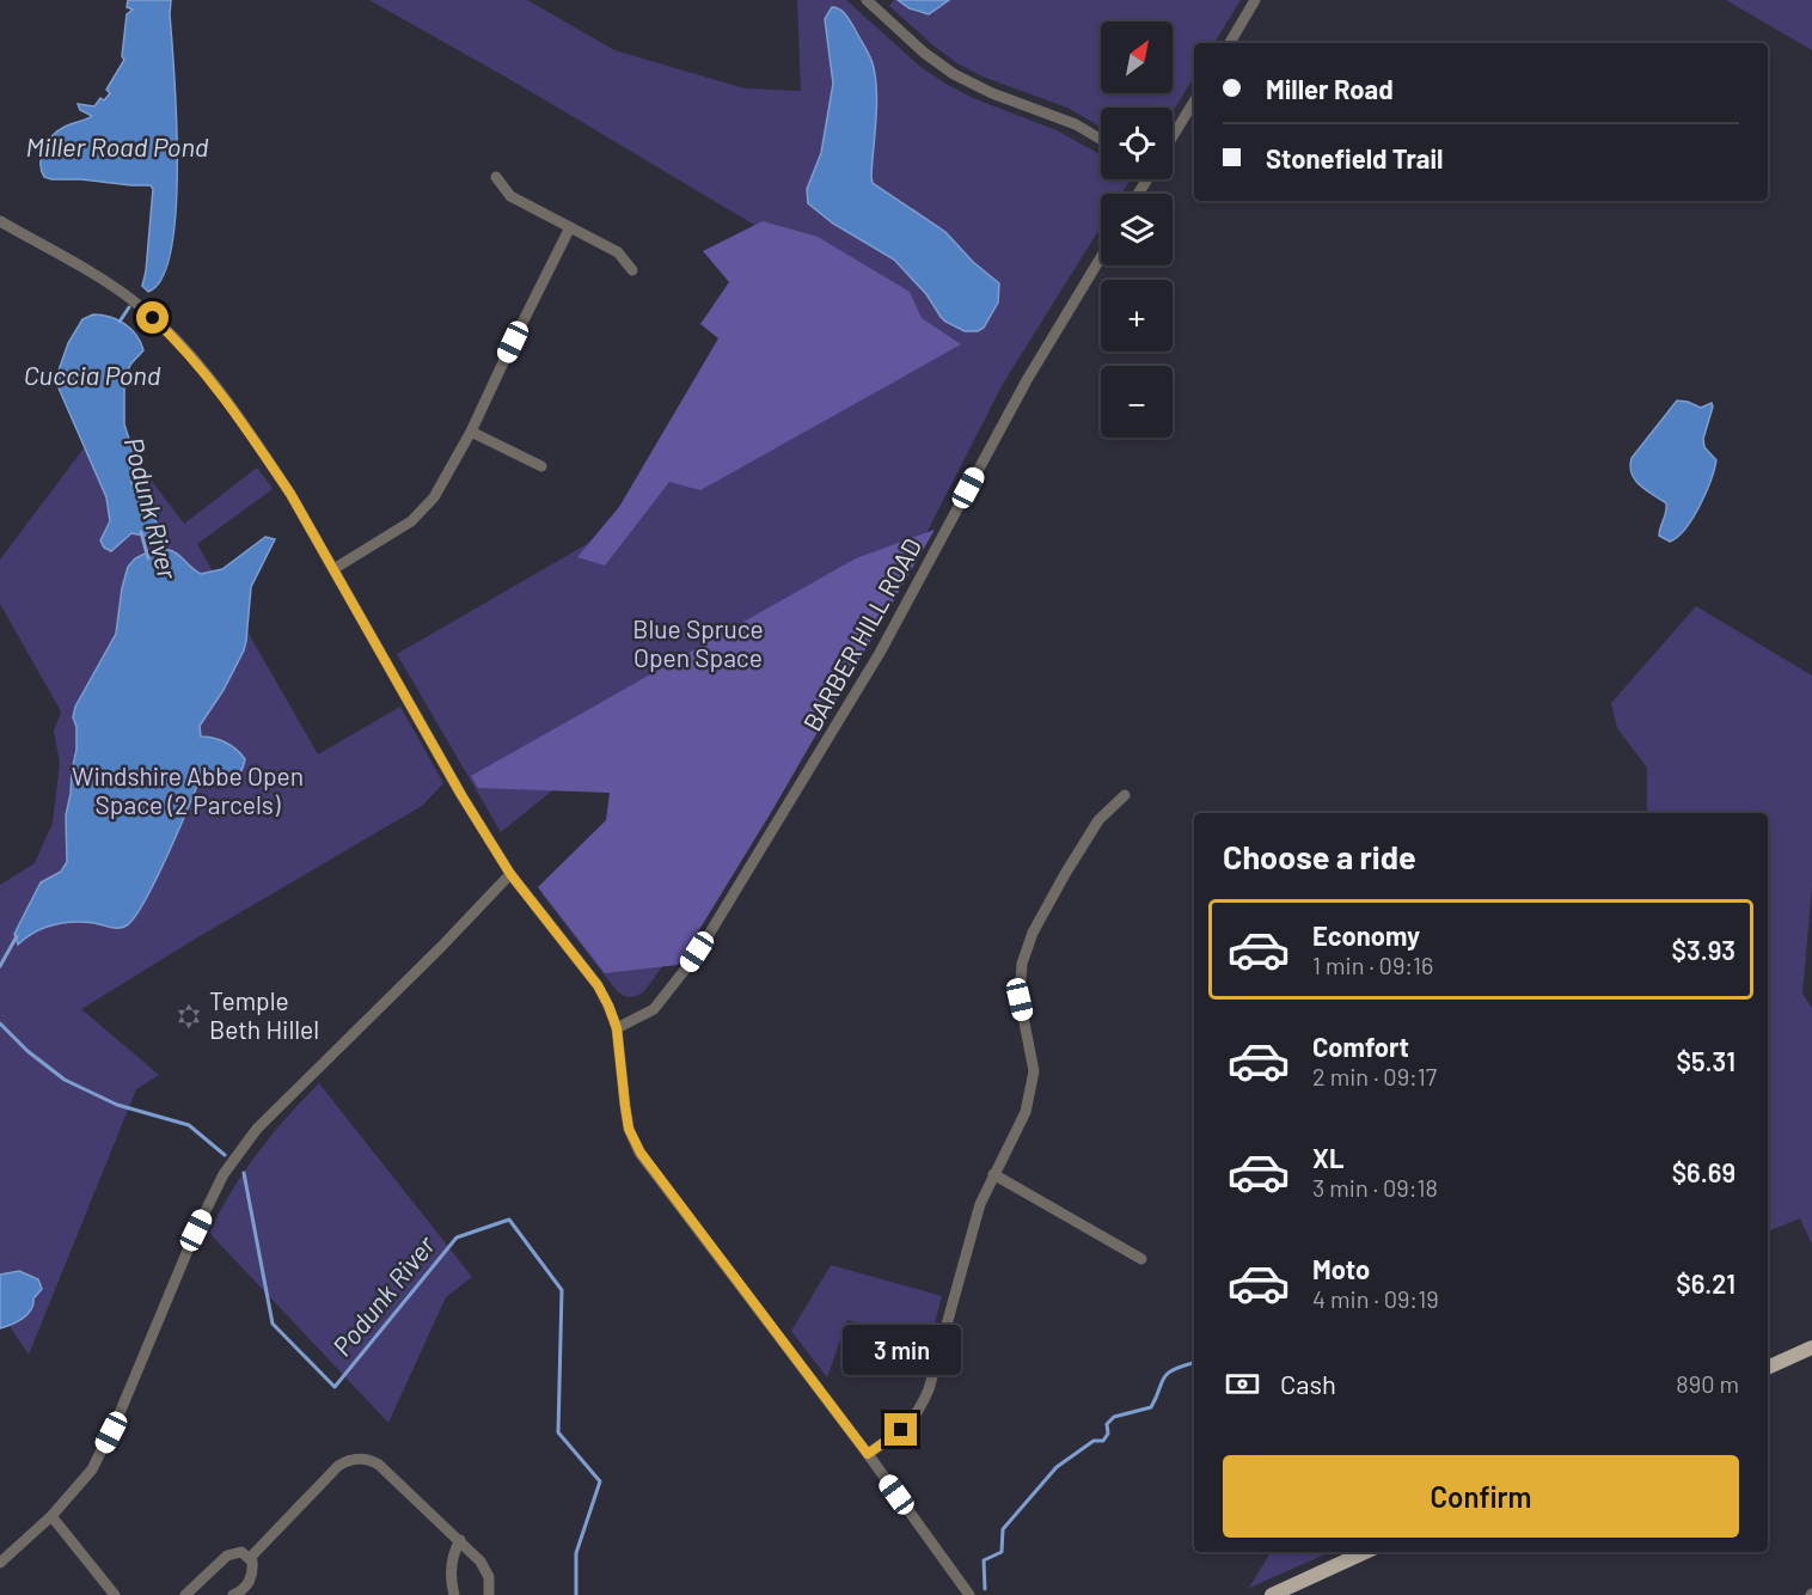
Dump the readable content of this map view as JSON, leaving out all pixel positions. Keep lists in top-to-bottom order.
{
  "streets": {
    "street": ["BARBER HILL ROAD"]
  },
  "water": ["Miller Road Pond", "Cuccia Pond", "Podunk River"],
  "parks": ["Blue Spruce Open Space", "Windshire Abbe Open Space (2 Parcels)"],
  "places": {
    "synagogue": ["Temple Beth Hillel"]
  },
  "north": "top right",
  "page": {
    "map_buttons": ["+", "−"],
    "banner": ["Miller Road", "Stonefield Trail"],
    "heading": "Choose a ride",
    "list": [
      {
        "name": "Economy",
        "note": "1 min · 09:16",
        "value": "$3.93"
      },
      {
        "name": "Comfort",
        "note": "2 min · 09:17",
        "value": "$5.31"
      },
      {
        "name": "XL",
        "note": "3 min · 09:18",
        "value": "$6.69"
      },
      {
        "name": "Moto",
        "note": "4 min · 09:19",
        "value": "$6.21"
      }
    ],
    "bubble": "3 min",
    "pay": ["Cash", "890 m"],
    "buttons": "Confirm"
  }
}
